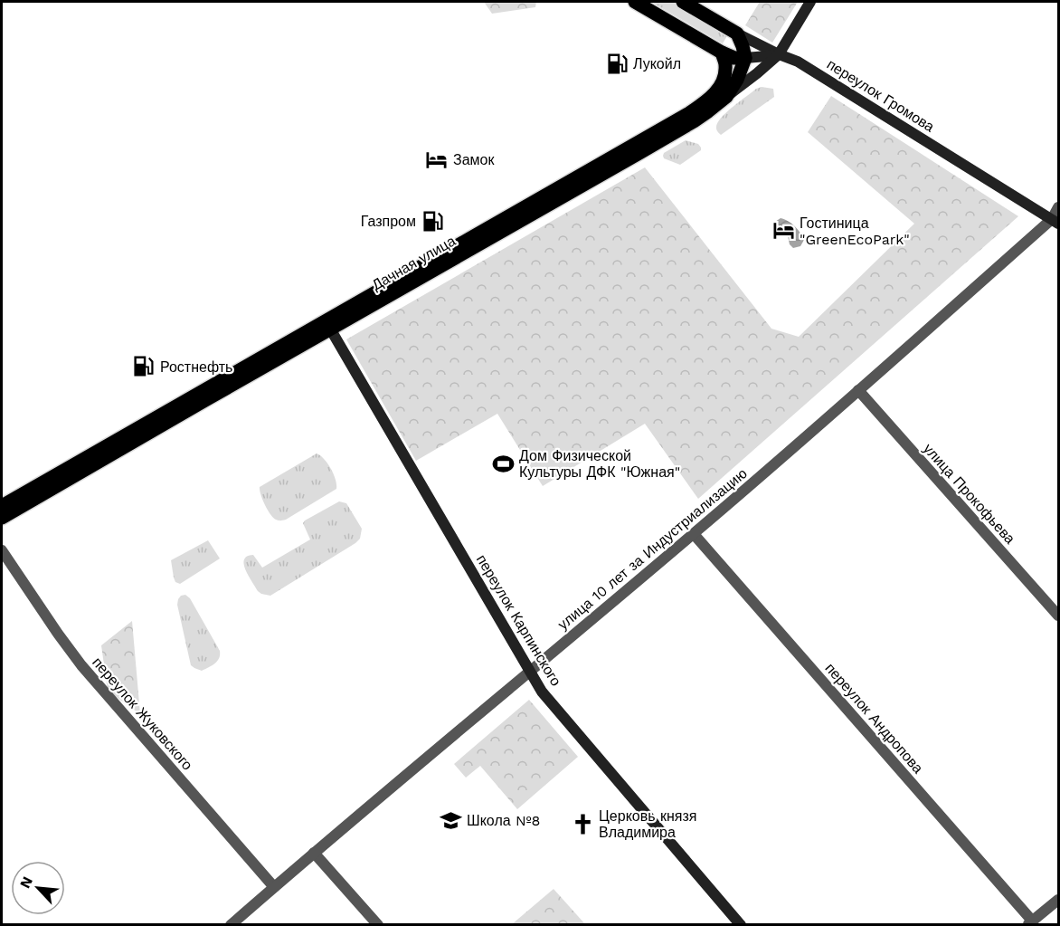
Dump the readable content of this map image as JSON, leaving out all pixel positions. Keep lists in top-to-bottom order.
{
  "streets": {
    "main road": ["переулок Громова", "Дачная улица"],
    "street": [
      "улица Прокофьева",
      "улица 10 лет за Индустриализацию",
      "переулок Карпинского",
      "переулок Жуковского",
      "переулок Андропова"
    ]
  },
  "crossings": [
    ["переулок Громова", "Дачная улица"],
    ["переулок Громова", "улица 10 лет за Индустриализацию"],
    ["Дачная улица", "переулок Карпинского"],
    ["улица Прокофьева", "улица 10 лет за Индустриализацию"],
    ["улица 10 лет за Индустриализацию", "переулок Карпинского"],
    ["улица 10 лет за Индустриализацию", "переулок Жуковского"],
    ["улица 10 лет за Индустриализацию", "переулок Андропова"]
  ],
  "places": {
    "fuel station": ["Лукойл", "Газпром", "Ростнефть"],
    "hotel": ["Замок", "Гостиница \"GreenEcoPark\""],
    "sports": ["Дом Физической Культуры ДФК \"Южная\""],
    "school or university": ["Школа №8"],
    "church": ["Церковь князя Владимира"]
  },
  "north": "top left"
}
